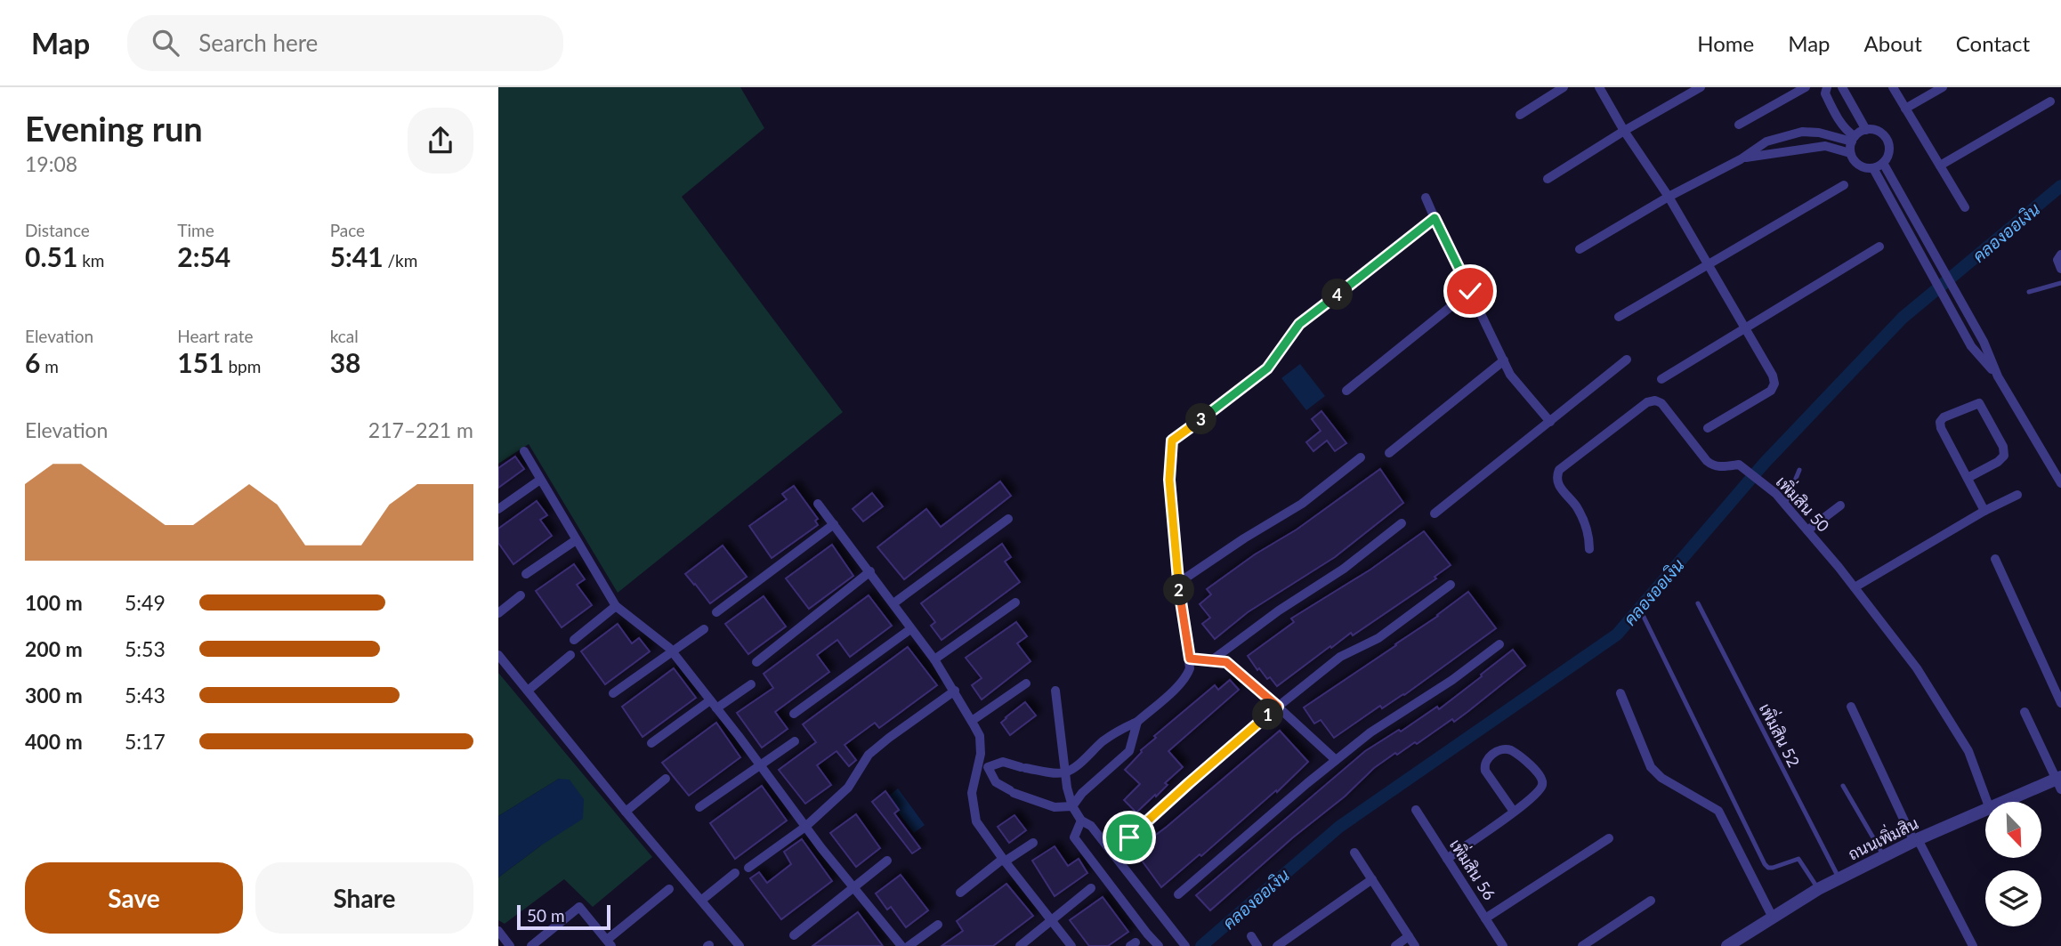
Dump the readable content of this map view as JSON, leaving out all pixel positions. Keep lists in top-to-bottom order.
{
  "streets": {
    "street": ["เพิ่มสิน 50", "ถนนเพิ่มสิน", "เพิ่มสิน 56"],
    "lane": ["เพิ่มสิน 52"]
  },
  "crossings": [
    ["เพิ่มสิน 52", "ถนนเพิ่มสิน"]
  ],
  "water": ["คลองออเงิน"],
  "scale_bar": "50 m",
  "north": "bottom right",
  "page": {
    "header": "Map",
    "search": "Search here",
    "nav": [
      "Home",
      "Map",
      "About",
      "Contact"
    ],
    "heading": ["Evening run", "19:08"],
    "stats": [
      ["Distance", "0.51 km"],
      ["Time", "2:54"],
      ["Pace", "5:41 /km"],
      ["Elevation", "6 m"],
      ["Heart rate", "151 bpm"],
      ["kcal", "38"]
    ],
    "pins": [
      "4",
      "3",
      "2",
      "1"
    ],
    "chart": ["Elevation", "217–221 m"],
    "list": [
      {
        "name": "100 m",
        "note": "5:49"
      },
      {
        "name": "200 m",
        "note": "5:53"
      },
      {
        "name": "300 m",
        "note": "5:43"
      },
      {
        "name": "400 m",
        "note": "5:17"
      }
    ],
    "buttons": ["Save", "Share"],
    "scale": "50 m"
  }
}
